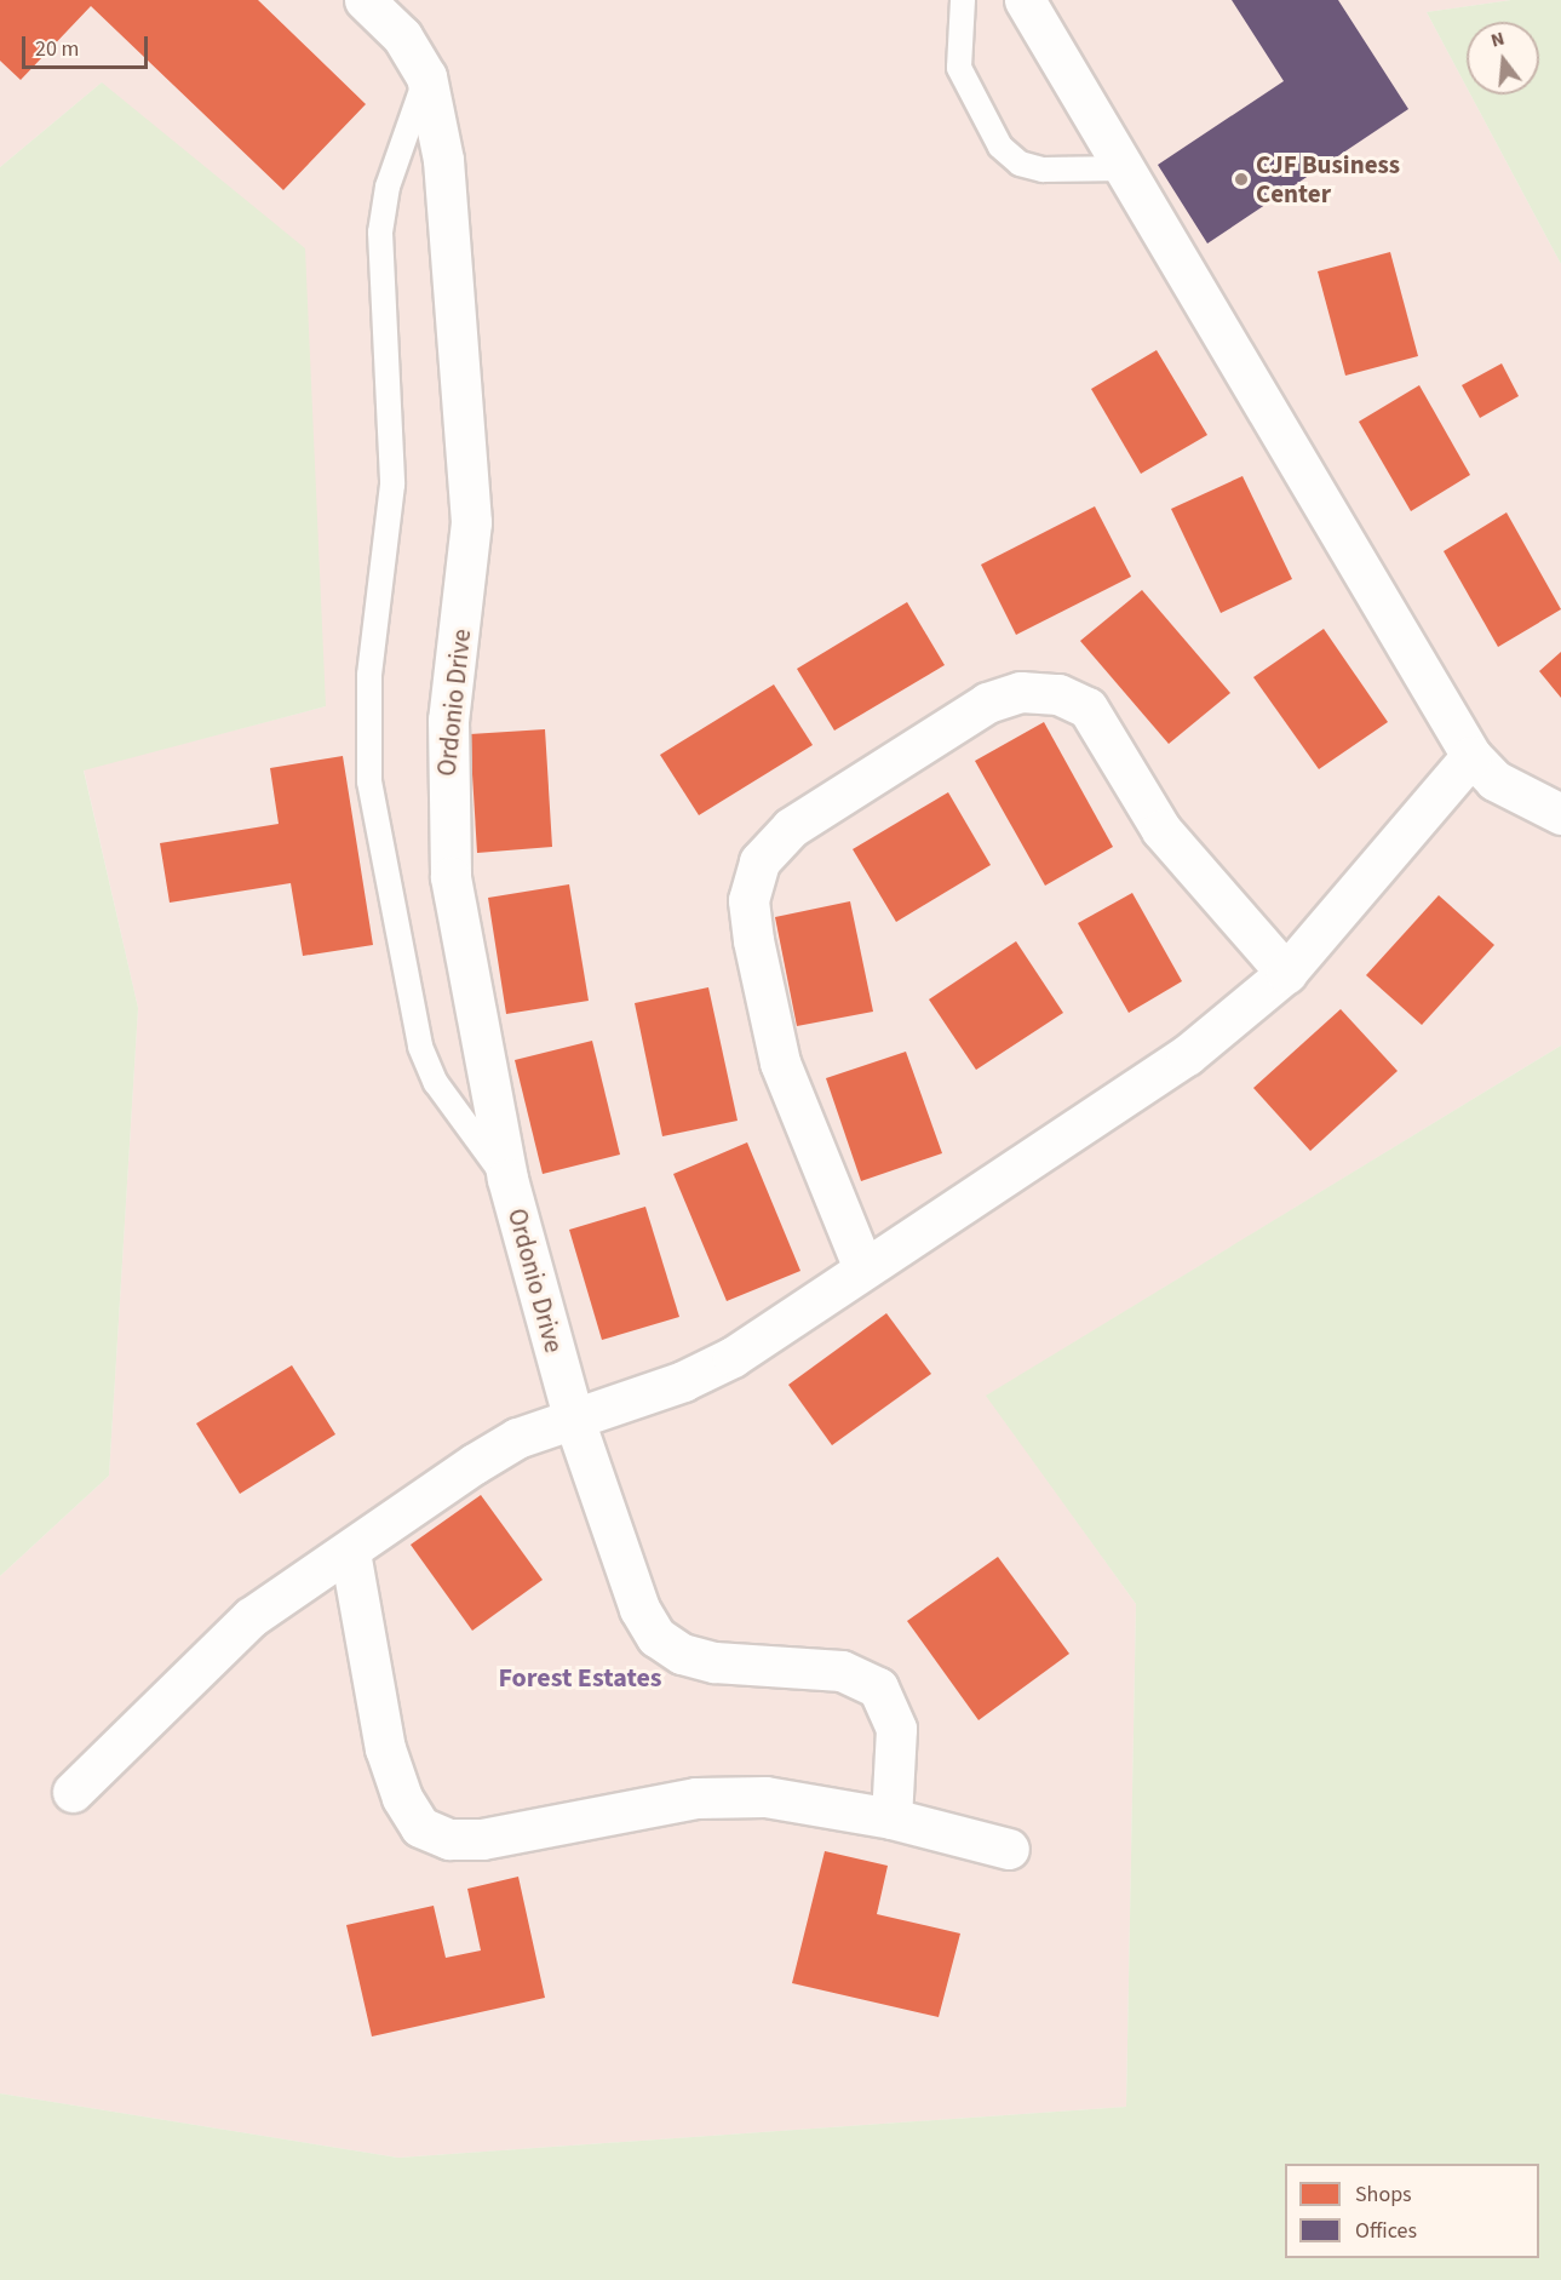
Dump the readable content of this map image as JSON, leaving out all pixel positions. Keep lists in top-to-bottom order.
{
  "streets": {
    "street": ["Ordonio Drive"]
  },
  "districts": ["Forest Estates"],
  "places": ["CJF Business Center"],
  "legend": ["Shops", "Offices"],
  "scale_bar": "20 m",
  "north": "top"
}
